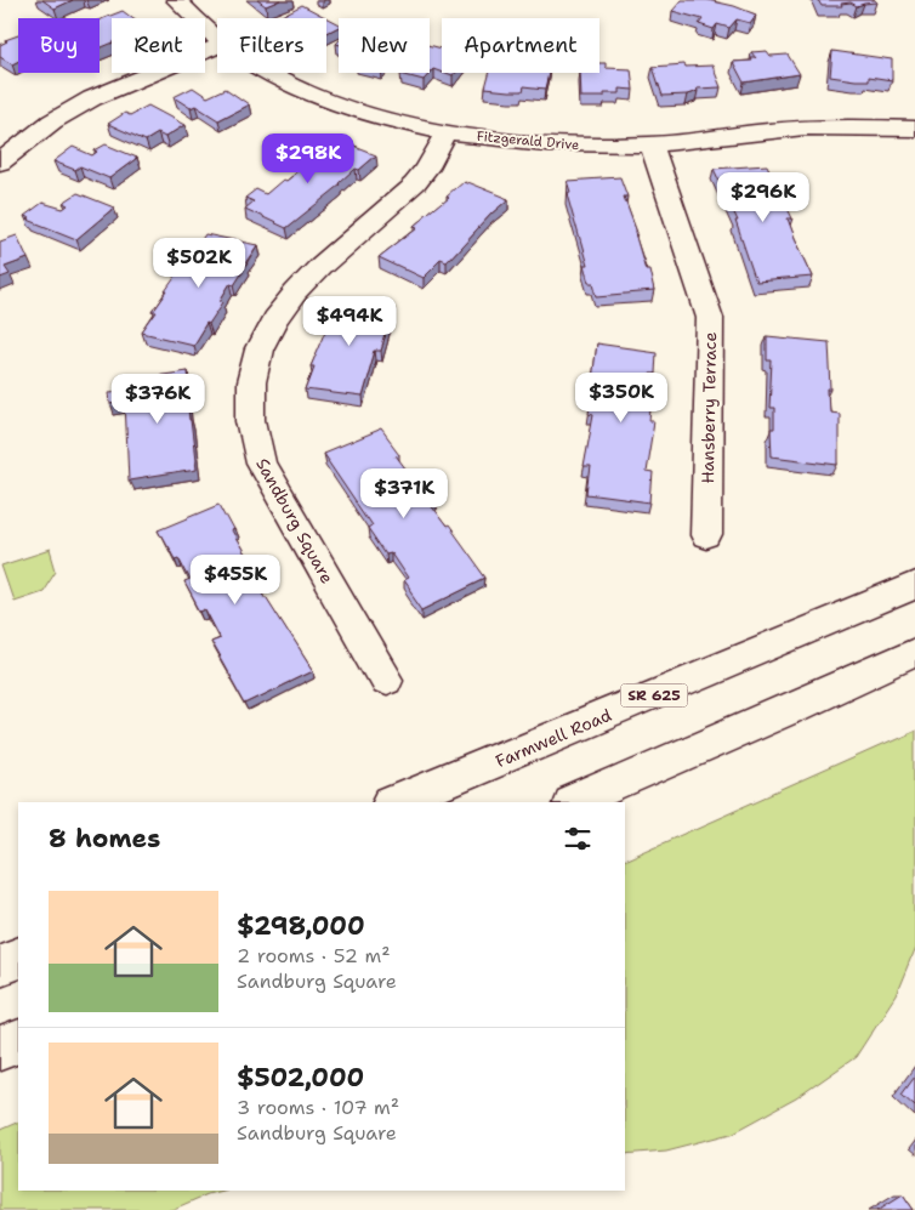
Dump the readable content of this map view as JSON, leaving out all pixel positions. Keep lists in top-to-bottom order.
{
  "streets": {
    "street": [
      "Fitzgerald Drive",
      "Hansberry Terrace",
      "Sandburg Square",
      "SR 625",
      "Farmwell Road"
    ]
  },
  "crossings": [
    ["Fitzgerald Drive", "Hansberry Terrace"],
    ["Fitzgerald Drive", "Sandburg Square"]
  ],
  "page": {
    "chip": [
      "Buy",
      "Rent",
      "Filters",
      "New",
      "Apartment"
    ],
    "price": [
      "$298K",
      "$296K",
      "$502K",
      "$494K",
      "$350K",
      "$376K",
      "$371K",
      "$455K"
    ],
    "heading": "8 homes",
    "list": [
      {
        "name": "$298,000",
        "note": "2 rooms · 52 m² · Sandburg Square"
      },
      {
        "name": "$502,000",
        "note": "3 rooms · 107 m² · Sandburg Square"
      }
    ]
  }
}
